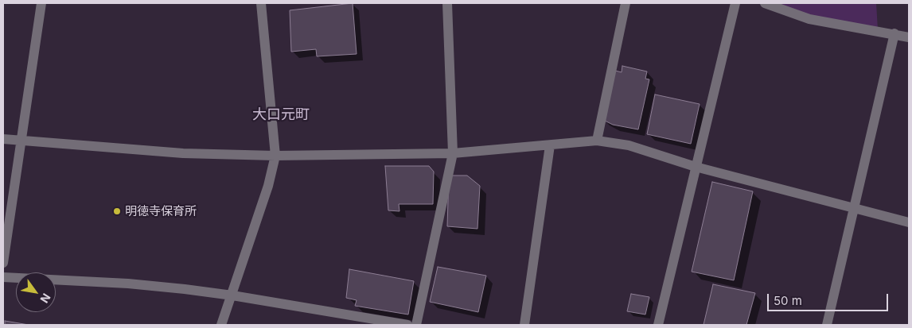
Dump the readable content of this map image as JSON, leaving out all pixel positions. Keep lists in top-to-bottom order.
{
  "districts": ["大口元町"],
  "places": ["明徳寺保育所"],
  "scale_bar": "50 m",
  "north": "bottom right"
}
